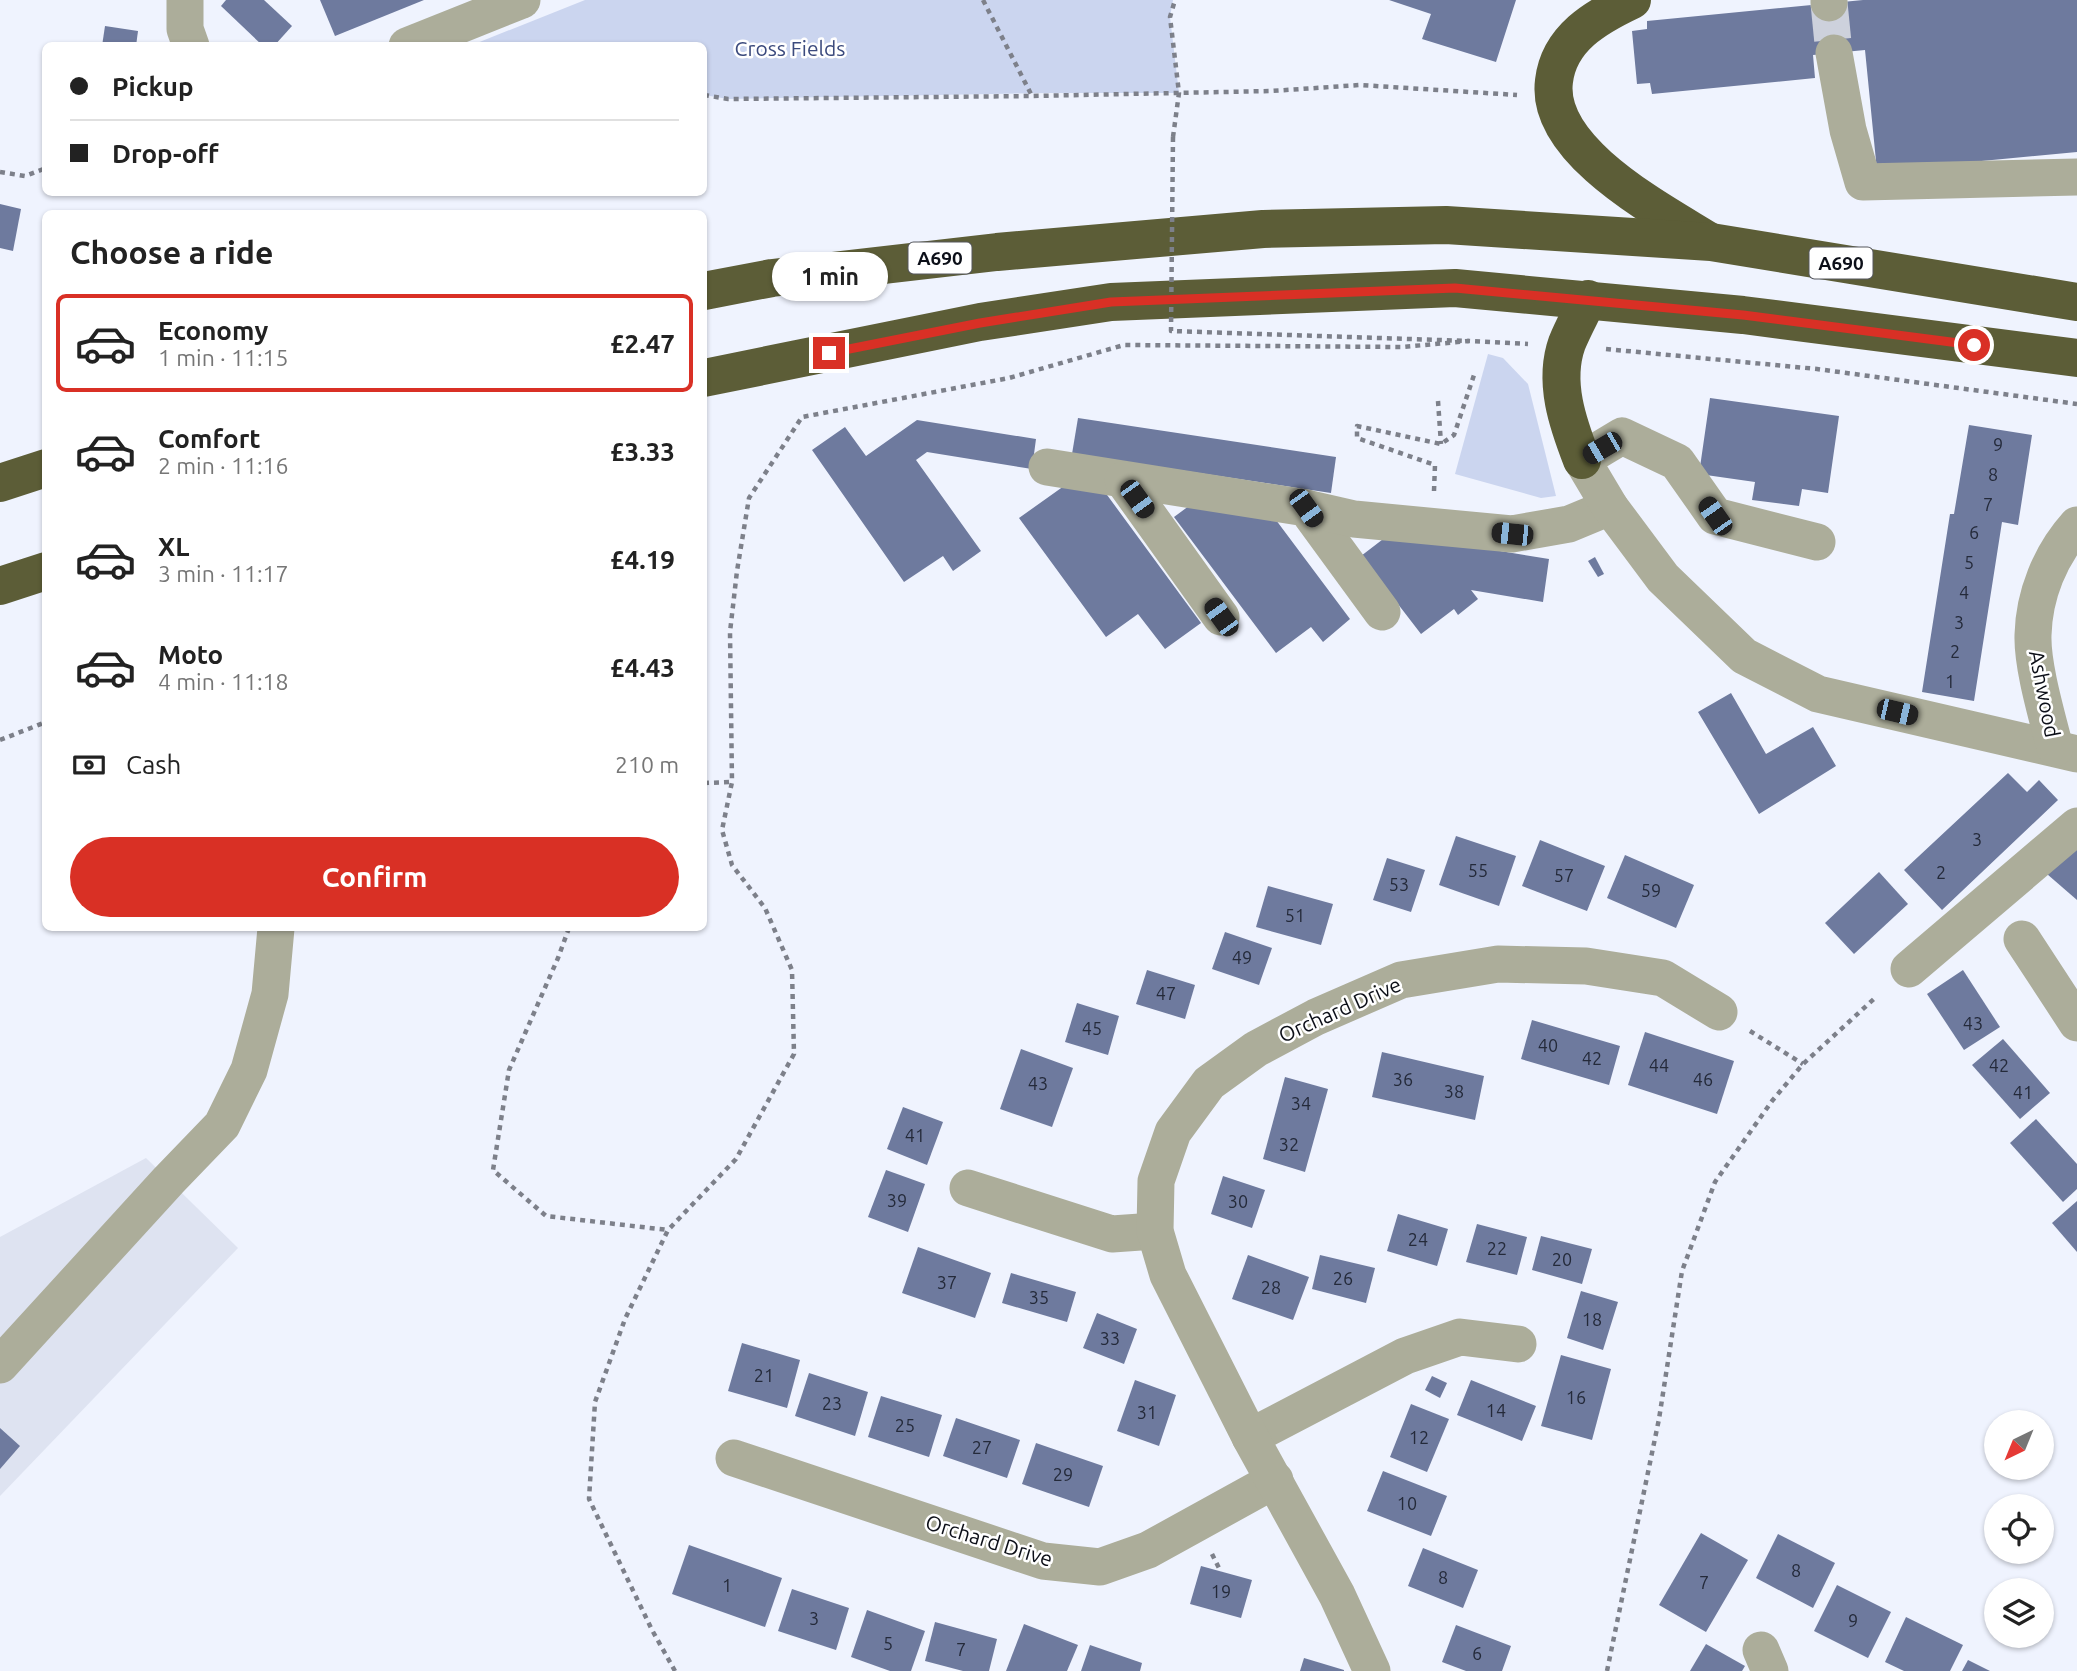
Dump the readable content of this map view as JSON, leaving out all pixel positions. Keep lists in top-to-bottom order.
{
  "streets": {
    "highway": ["A690"],
    "street": ["Ashwood", "Orchard Drive"]
  },
  "parks": ["Cross Fields"],
  "house_numbers": [
    "9",
    "8",
    "7",
    "6",
    "5",
    "4",
    "3",
    "2",
    "1",
    "3",
    "55",
    "2",
    "57",
    "53",
    "59",
    "51",
    "49",
    "47",
    "43",
    "45",
    "40",
    "42",
    "44",
    "42",
    "36",
    "46",
    "43",
    "38",
    "41",
    "34",
    "41",
    "32",
    "39",
    "30",
    "24",
    "22",
    "20",
    "26",
    "37",
    "28",
    "35",
    "18",
    "33",
    "21",
    "16",
    "23",
    "14",
    "31",
    "25",
    "12",
    "27",
    "29",
    "10",
    "8",
    "8",
    "7",
    "1",
    "19",
    "3",
    "9",
    "5",
    "7",
    "6"
  ],
  "north": "bottom left",
  "page": {
    "banner": ["Pickup", "Drop-off"],
    "heading": "Choose a ride",
    "bubble": "1 min",
    "list": [
      {
        "name": "Economy",
        "note": "1 min · 11:15",
        "value": "£2.47"
      },
      {
        "name": "Comfort",
        "note": "2 min · 11:16",
        "value": "£3.33"
      },
      {
        "name": "XL",
        "note": "3 min · 11:17",
        "value": "£4.19"
      },
      {
        "name": "Moto",
        "note": "4 min · 11:18",
        "value": "£4.43"
      }
    ],
    "pay": ["Cash", "210 m"],
    "buttons": "Confirm"
  }
}
